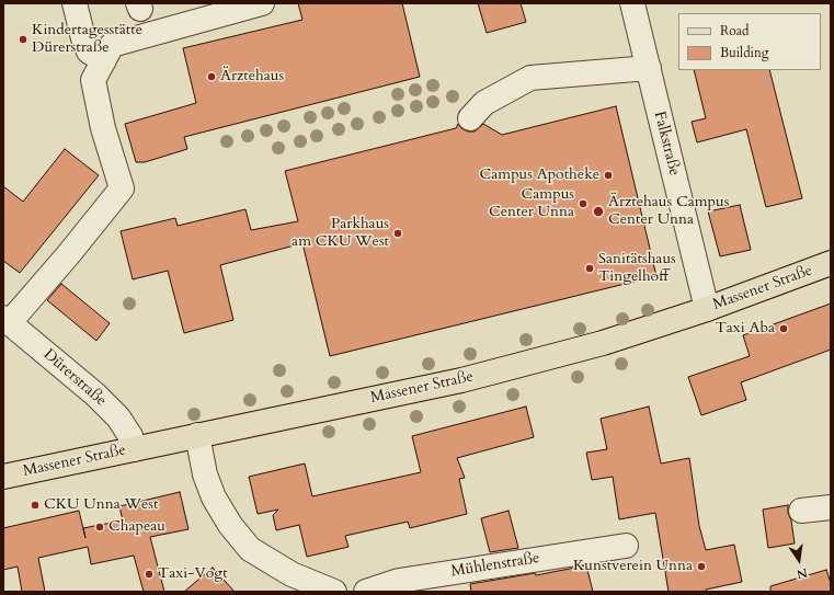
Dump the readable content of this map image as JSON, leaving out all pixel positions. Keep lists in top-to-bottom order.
{
  "streets": {
    "main road": ["Massener Straße"],
    "street": ["Falkstraße", "Dürerstraße", "Mühlenstraße"]
  },
  "crossings": [
    ["Falkstraße", "Massener Straße"],
    ["Massener Straße", "Dürerstraße"]
  ],
  "places": [
    "Kindertagesstätte Dürerstraße",
    "Ärztehaus",
    "Campus Apotheke",
    "Campus Center Unna",
    "Ärztehaus Campus Center Unna",
    "Parkhaus am CKU West",
    "Sanitätshaus Tingelhoff",
    "Taxi Aba",
    "CKU Unna West",
    "Chapeau",
    "Kunstverein Unna",
    "Taxi-Vogt"
  ],
  "legend": ["Road", "Building"],
  "north": "bottom"
}
